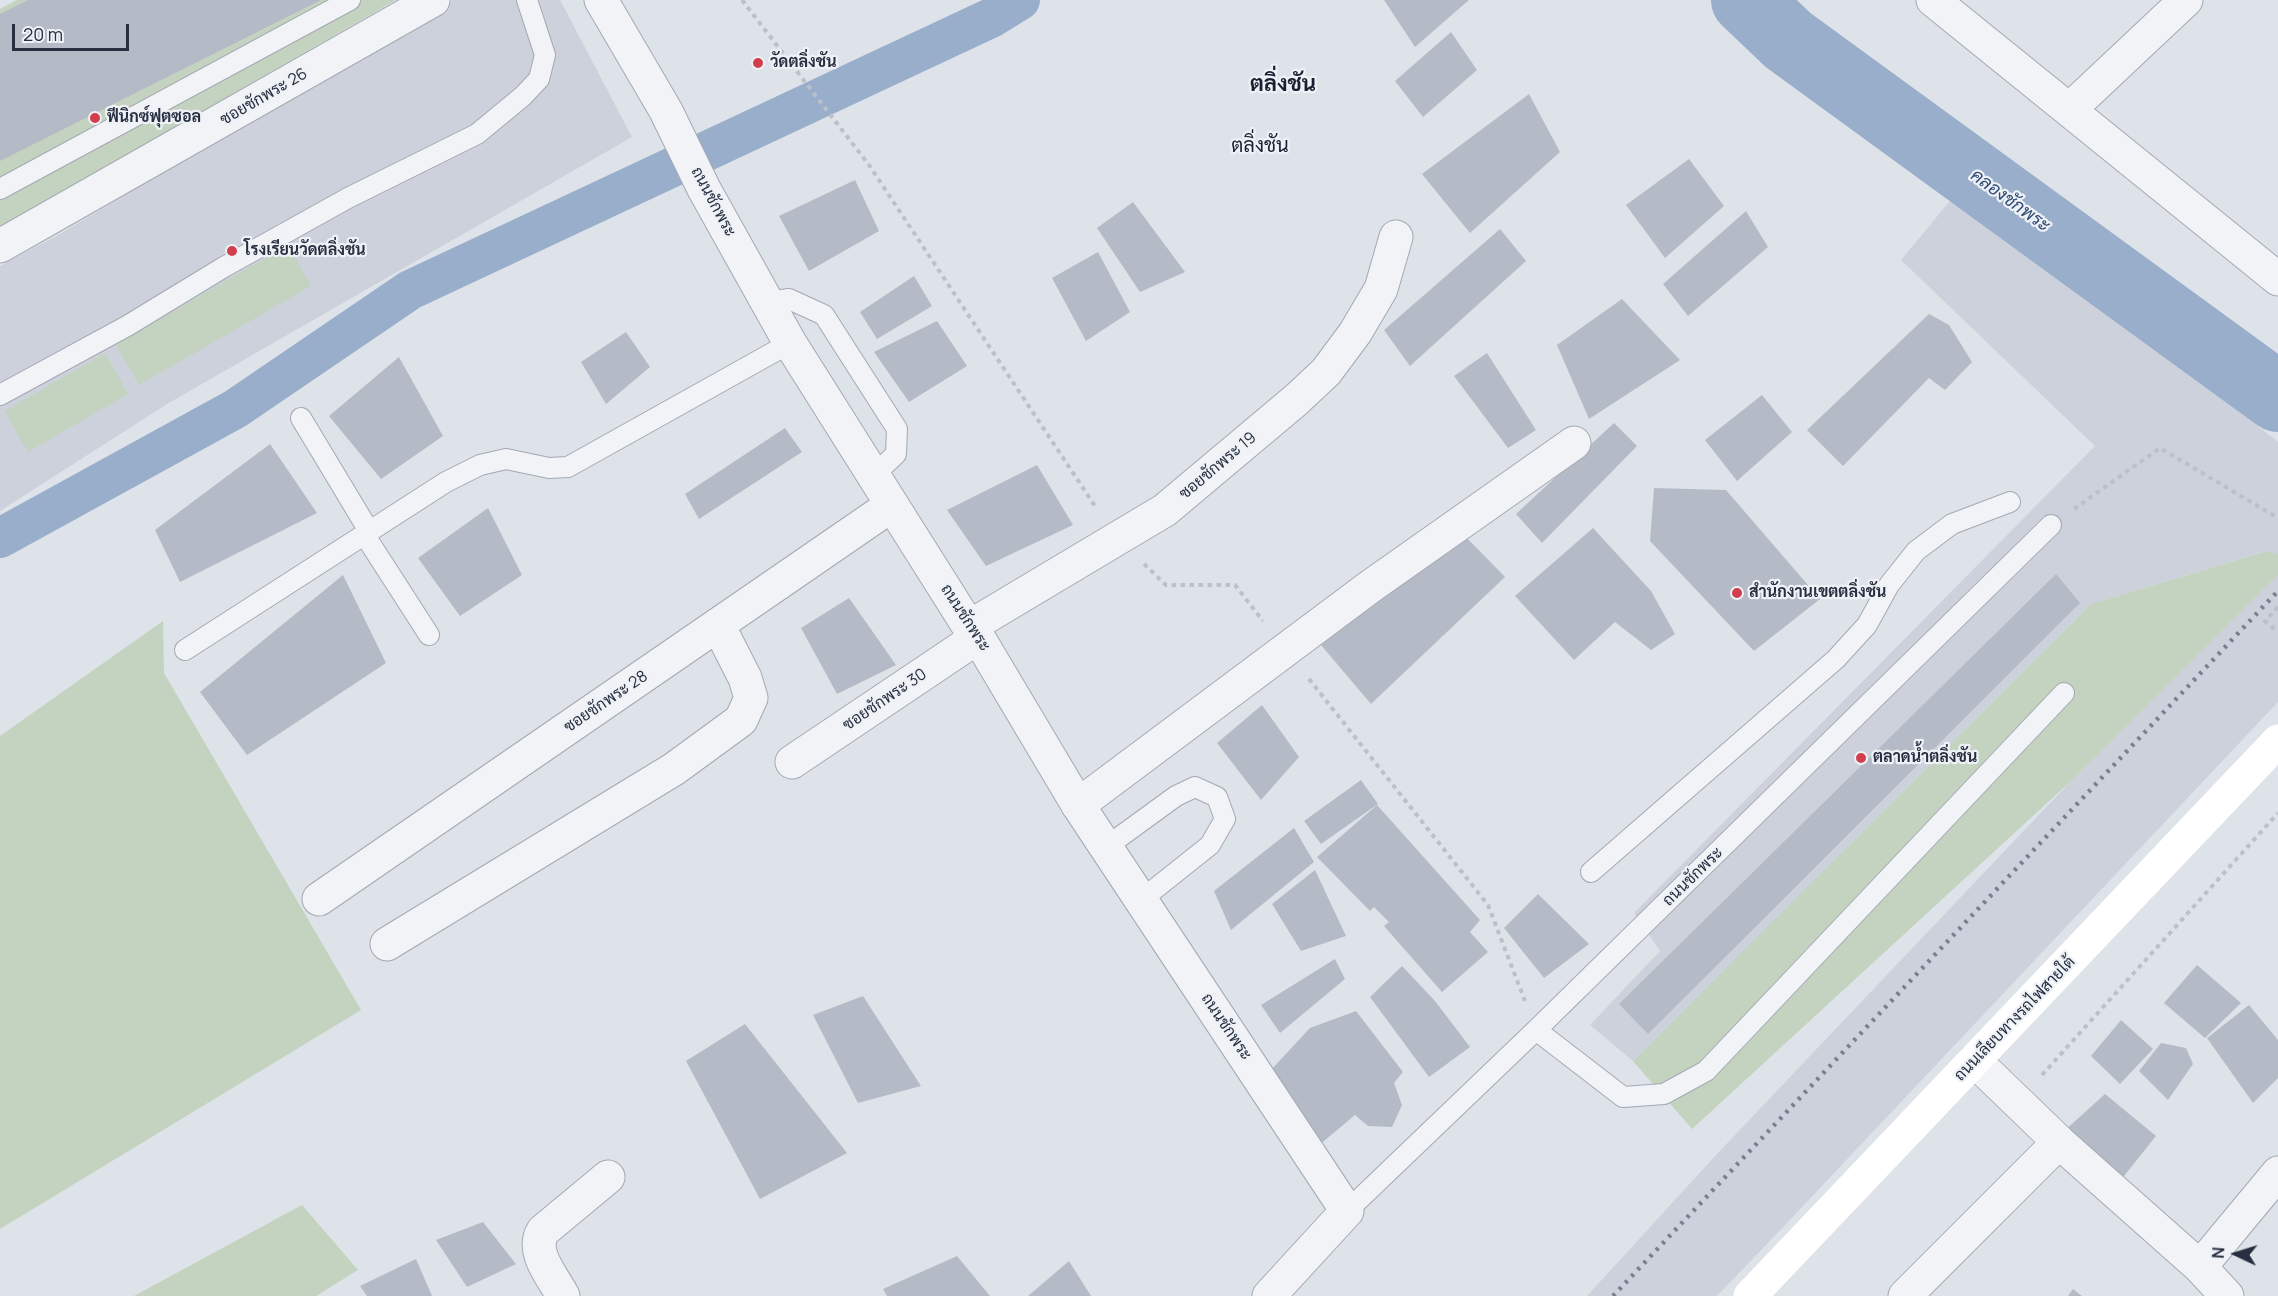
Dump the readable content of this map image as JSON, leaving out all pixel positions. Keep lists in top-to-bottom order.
{
  "streets": {
    "main road": ["ถนนเลียบทางรถไฟสายใต้"],
    "street": [
      "ซอยชักพระ 26",
      "ถนนชักพระ",
      "ซอยชักพระ 19",
      "ซอยชักพระ 30",
      "ซอยชักพระ 28"
    ]
  },
  "crossings": [
    ["ถนนชักพระ", "ซอยชักพระ 19"],
    ["ถนนชักพระ", "ซอยชักพระ 30"],
    ["ถนนชักพระ", "ซอยชักพระ 28"],
    ["ซอยชักพระ 19", "ซอยชักพระ 30"]
  ],
  "districts": ["ตลิ่งชัน", "ตลิ่งชัน"],
  "water": ["คลองชักพระ"],
  "places": [
    "วัดตลิ่งชัน",
    "ฟีนิกซ์ฟุตซอล",
    "โรงเรียนวัดตลิ่งชัน",
    "สำนักงานเขตตลิ่งชัน",
    "ตลาดน้ำตลิ่งชัน"
  ],
  "scale_bar": "20 m",
  "north": "left"
}
